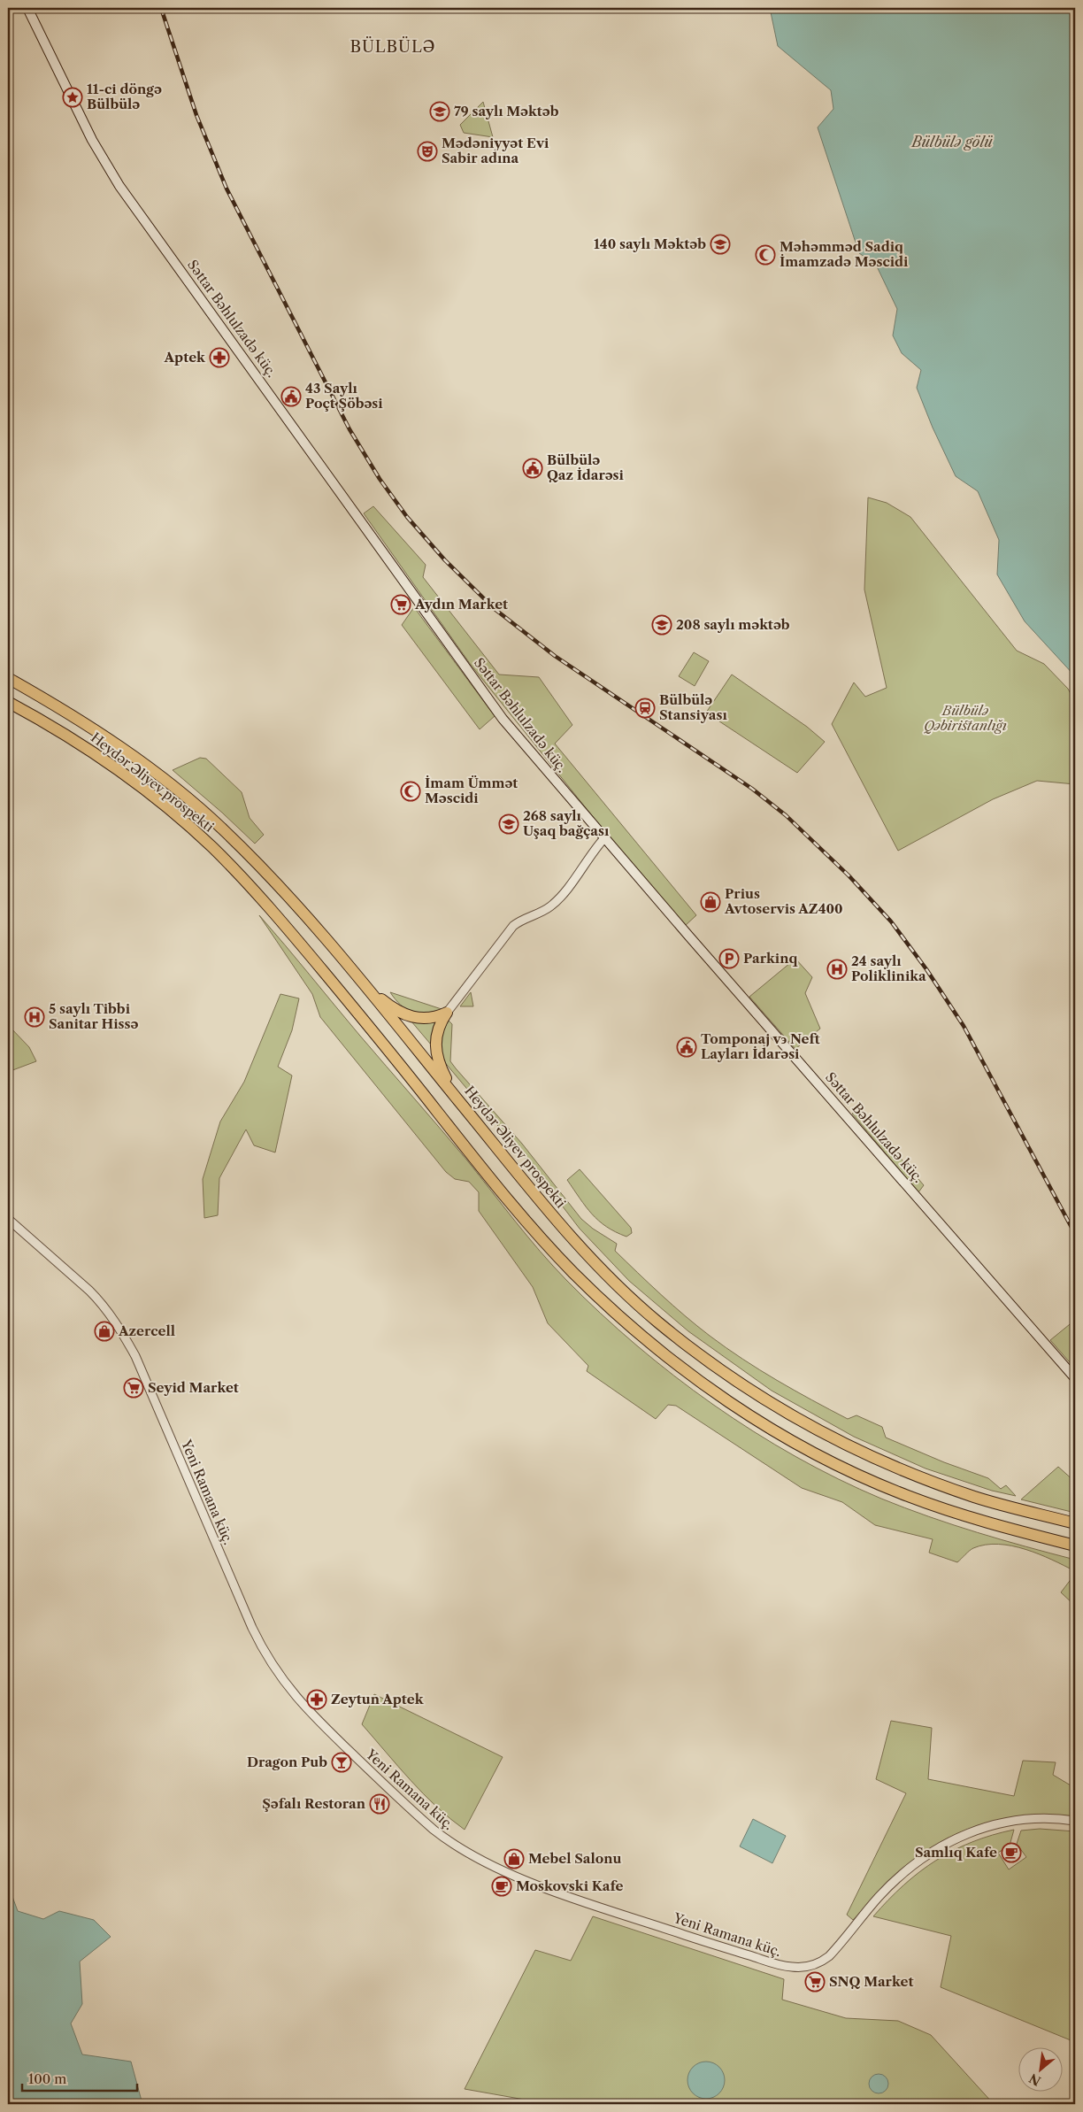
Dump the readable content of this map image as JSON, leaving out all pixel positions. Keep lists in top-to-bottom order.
{
  "streets": {
    "highway": ["Heydər Əliyev prospekti"],
    "main road": ["Səttar Bəhlulzadə küç."],
    "street": ["Yeni Ramana küç."]
  },
  "districts": ["BÜLBÜLƏ"],
  "water": ["Bülbülə gölü"],
  "parks": ["Bülbülə Qəbiristanlığı"],
  "places": {
    "place": ["11-ci döngə Bülbülə"],
    "school or university": [
      "79 saylı Məktəb",
      "140 saylı Məktəb",
      "208 saylı məktəb",
      "268 saylı Uşaq bağçası"
    ],
    "theatre": ["Mədəniyyət Evi Sabir adına"],
    "mosque": ["Məhəmməd Sadiq İmamzadə Məscidi", "İmam Ümmət Məscidi"],
    "pharmacy": ["Aptek", "Zeytun Aptek"],
    "public building": ["43 Saylı Poçt Şöbəsi", "Bülbülə Qaz İdarəsi", "Tomponaj vэ Neft Layları İdarəsi"],
    "supermarket": ["Aydın Market", "Seyid Market", "SNQ Market"],
    "station": ["Bülbülə Stansiyası"],
    "shop": ["Prius Avtoservis AZ400", "Azercell", "Mebel Salonu"],
    "parking": ["Parkinq"],
    "hospital": ["24 saylı Poliklinika", "5 saylı Tibbi Sanitar Hissə"],
    "bar": ["Dragon Pub"],
    "restaurant": ["Şəfalı Restoran"],
    "cafe": ["Samlıq Kafe", "Moskovski Kafe"]
  },
  "scale_bar": "100 m",
  "north": "bottom left"
}
